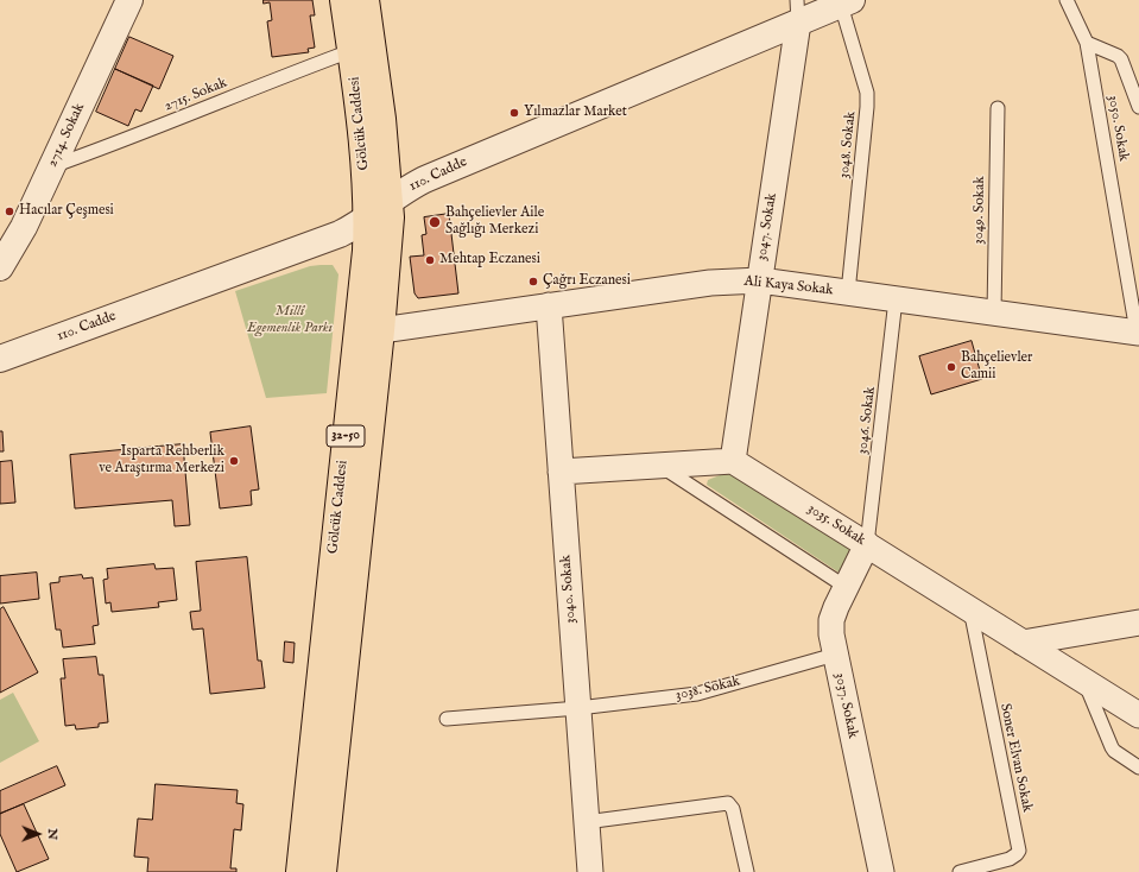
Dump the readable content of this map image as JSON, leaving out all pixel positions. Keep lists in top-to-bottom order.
{
  "streets": {
    "main road": ["Gölcük Caddesi", "32-50"],
    "street": [
      "2714. Sokak",
      "110. Cadde",
      "3047. Sokak",
      "Ali Kaya Sokak",
      "3035. Sokak",
      "3040. Sokak",
      "3037. Sokak"
    ],
    "lane": [
      "2715. Sokak",
      "3050. Sokak",
      "3048. Sokak",
      "3049. Sokak",
      "3046. Sokak",
      "3038. Sokak",
      "Soner Elvan Sokak"
    ]
  },
  "crossings": [
    ["2715. Sokak", "Gölcük Caddesi"],
    ["2715. Sokak", "2714. Sokak"],
    ["Gölcük Caddesi", "110. Cadde"],
    ["Gölcük Caddesi", "Ali Kaya Sokak"],
    ["3050. Sokak", "Ali Kaya Sokak"],
    ["3048. Sokak", "110. Cadde"],
    ["3048. Sokak", "Ali Kaya Sokak"],
    ["110. Cadde", "3047. Sokak"],
    ["3049. Sokak", "Ali Kaya Sokak"],
    ["3047. Sokak", "Ali Kaya Sokak"],
    ["3047. Sokak", "3035. Sokak"],
    ["Ali Kaya Sokak", "3046. Sokak"],
    ["Ali Kaya Sokak", "3040. Sokak"],
    ["3046. Sokak", "3035. Sokak"],
    ["3046. Sokak", "3037. Sokak"],
    ["3035. Sokak", "3037. Sokak"],
    ["3035. Sokak", "Soner Elvan Sokak"],
    ["3040. Sokak", "3038. Sokak"],
    ["3038. Sokak", "3037. Sokak"]
  ],
  "parks": ["Millî Egemenlik Parkı"],
  "places": [
    "Yılmazlar Market",
    "Hacılar Çeşmesi",
    "Bahçelievler Aile Sağlığı Merkezi",
    "Mehtap Eczanesi",
    "Çağrı Eczanesi",
    "Bahçelievler Camii",
    "Isparta Rehberlik ve Araştırma Merkezi"
  ],
  "north": "right"
}
